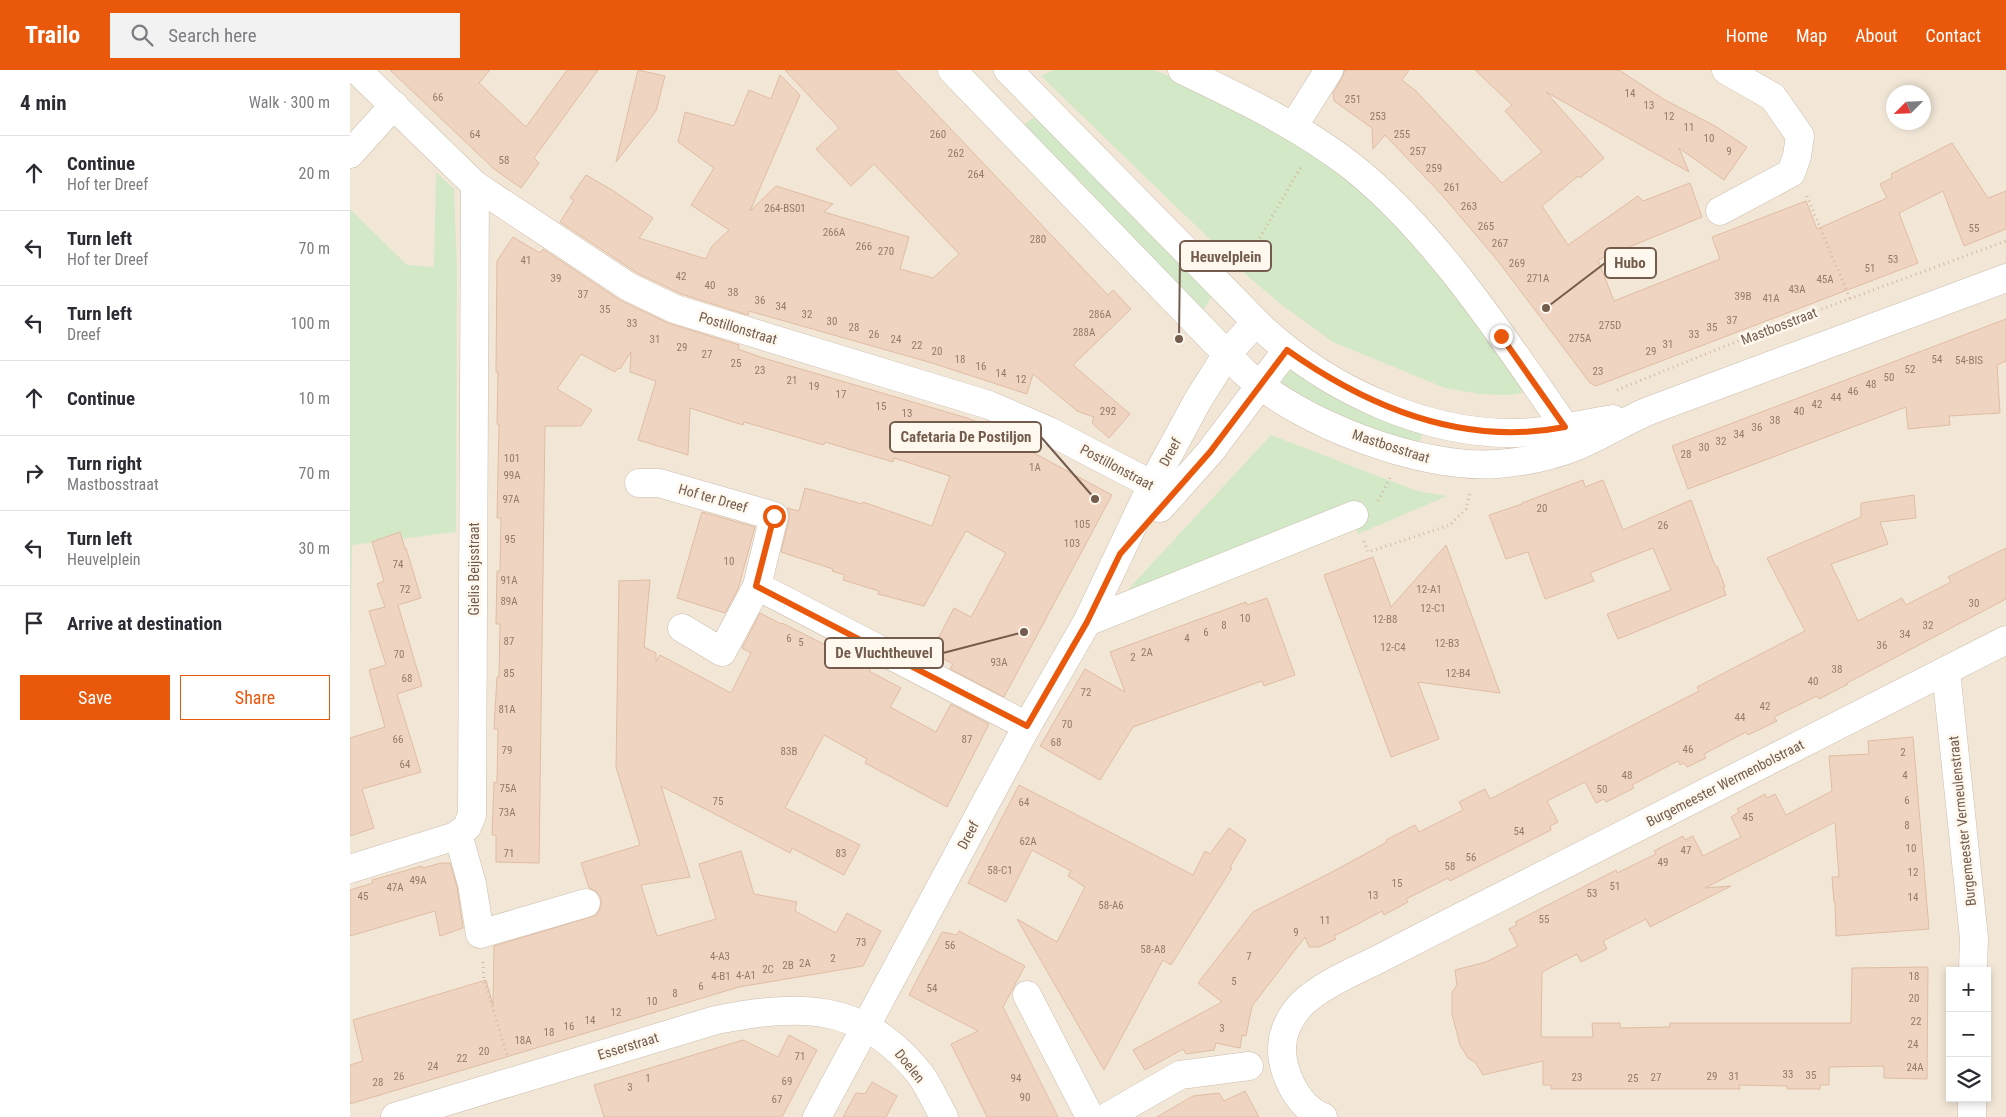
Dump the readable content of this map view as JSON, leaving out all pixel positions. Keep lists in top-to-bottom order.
{
  "streets": {
    "street": [
      "Mastbosstraat",
      "Postillonstraat",
      "Dreef",
      "Hof ter Dreef",
      "Gielis Beijsstraat",
      "Burgemeester Wermenbolstraat",
      "Burgemeester Vermeulenstraat",
      "Esserstraat",
      "Doelen"
    ]
  },
  "crossings": [
    ["Mastbosstraat", "Dreef"],
    ["Postillonstraat", "Dreef"],
    ["Postillonstraat", "Gielis Beijsstraat"],
    ["Dreef", "Esserstraat"],
    ["Dreef", "Doelen"],
    ["Burgemeester Wermenbolstraat", "Burgemeester Vermeulenstraat"],
    ["Esserstraat", "Doelen"]
  ],
  "places": [
    "Hubo",
    "Heuvelplein",
    "Cafetaria De Postiljon",
    "De Vluchtheuvel"
  ],
  "house_numbers": [
    "14",
    "66",
    "251",
    "13",
    "253",
    "12",
    "11",
    "64",
    "260",
    "255",
    "10",
    "257",
    "9",
    "262",
    "58",
    "259",
    "264",
    "261",
    "263",
    "264-BS01",
    "265",
    "55",
    "266A",
    "280",
    "267",
    "266",
    "270",
    "53",
    "41",
    "269",
    "51",
    "42",
    "39",
    "271A",
    "45A",
    "40",
    "43A",
    "38",
    "37",
    "39B",
    "41A",
    "36",
    "34",
    "35",
    "32",
    "286A",
    "37",
    "30",
    "33",
    "275D",
    "28",
    "35",
    "288A",
    "26",
    "33",
    "275A",
    "31",
    "24",
    "31",
    "22",
    "29",
    "20",
    "29",
    "27",
    "18",
    "54",
    "54-BIS",
    "25",
    "16",
    "52",
    "23",
    "23",
    "14",
    "50",
    "12",
    "21",
    "48",
    "19",
    "46",
    "17",
    "44",
    "42",
    "15",
    "292",
    "40",
    "13",
    "38",
    "36",
    "34",
    "32",
    "30",
    "28",
    "101",
    "1A",
    "99A",
    "97A",
    "20",
    "105",
    "26",
    "95",
    "103",
    "10",
    "74",
    "91A",
    "72",
    "12-A1",
    "89A",
    "30",
    "12-C1",
    "10",
    "12-B8",
    "8",
    "32",
    "6",
    "34",
    "6",
    "4",
    "87",
    "5",
    "12-B3",
    "36",
    "12-C4",
    "2A",
    "70",
    "2",
    "93A",
    "38",
    "85",
    "12-B4",
    "68",
    "40",
    "72",
    "42",
    "81A",
    "44",
    "70",
    "66",
    "87",
    "68",
    "46",
    "79",
    "83B",
    "2",
    "64",
    "48",
    "4",
    "75A",
    "50",
    "6",
    "75",
    "64",
    "73A",
    "45",
    "8",
    "54",
    "62A",
    "10",
    "47",
    "71",
    "83",
    "56",
    "49",
    "58",
    "58-C1",
    "12",
    "49A",
    "15",
    "51",
    "47A",
    "53",
    "13",
    "45",
    "14",
    "58-A6",
    "55",
    "11",
    "9",
    "73",
    "56",
    "58-A8",
    "4-A3",
    "7",
    "2",
    "2A",
    "2B",
    "2C",
    "4-A1",
    "4-B1",
    "18",
    "5",
    "6",
    "54",
    "8",
    "20",
    "10",
    "12",
    "14",
    "22",
    "16",
    "3",
    "18",
    "18A",
    "24",
    "20",
    "71",
    "22",
    "24",
    "24A",
    "33",
    "35",
    "26",
    "29",
    "31",
    "23",
    "27",
    "1",
    "94",
    "25",
    "69",
    "28",
    "3",
    "90",
    "67"
  ],
  "north": "bottom left",
  "page": {
    "header": "Trailo",
    "search": "Search here",
    "nav": [
      "Home",
      "Map",
      "About",
      "Contact"
    ],
    "heading": ["4 min", "Walk · 300 m"],
    "list": [
      ["Continue", "Hof ter Dreef", "20 m"],
      ["Turn left", "Hof ter Dreef", "70 m"],
      ["Turn left", "Dreef", "100 m"],
      ["Continue", "10 m"],
      ["Turn right", "Mastbosstraat", "70 m"],
      ["Turn left", "Heuvelplein", "30 m"],
      "Arrive at destination"
    ],
    "buttons": ["Save", "Share"],
    "map_buttons": ["+", "−"]
  }
}
